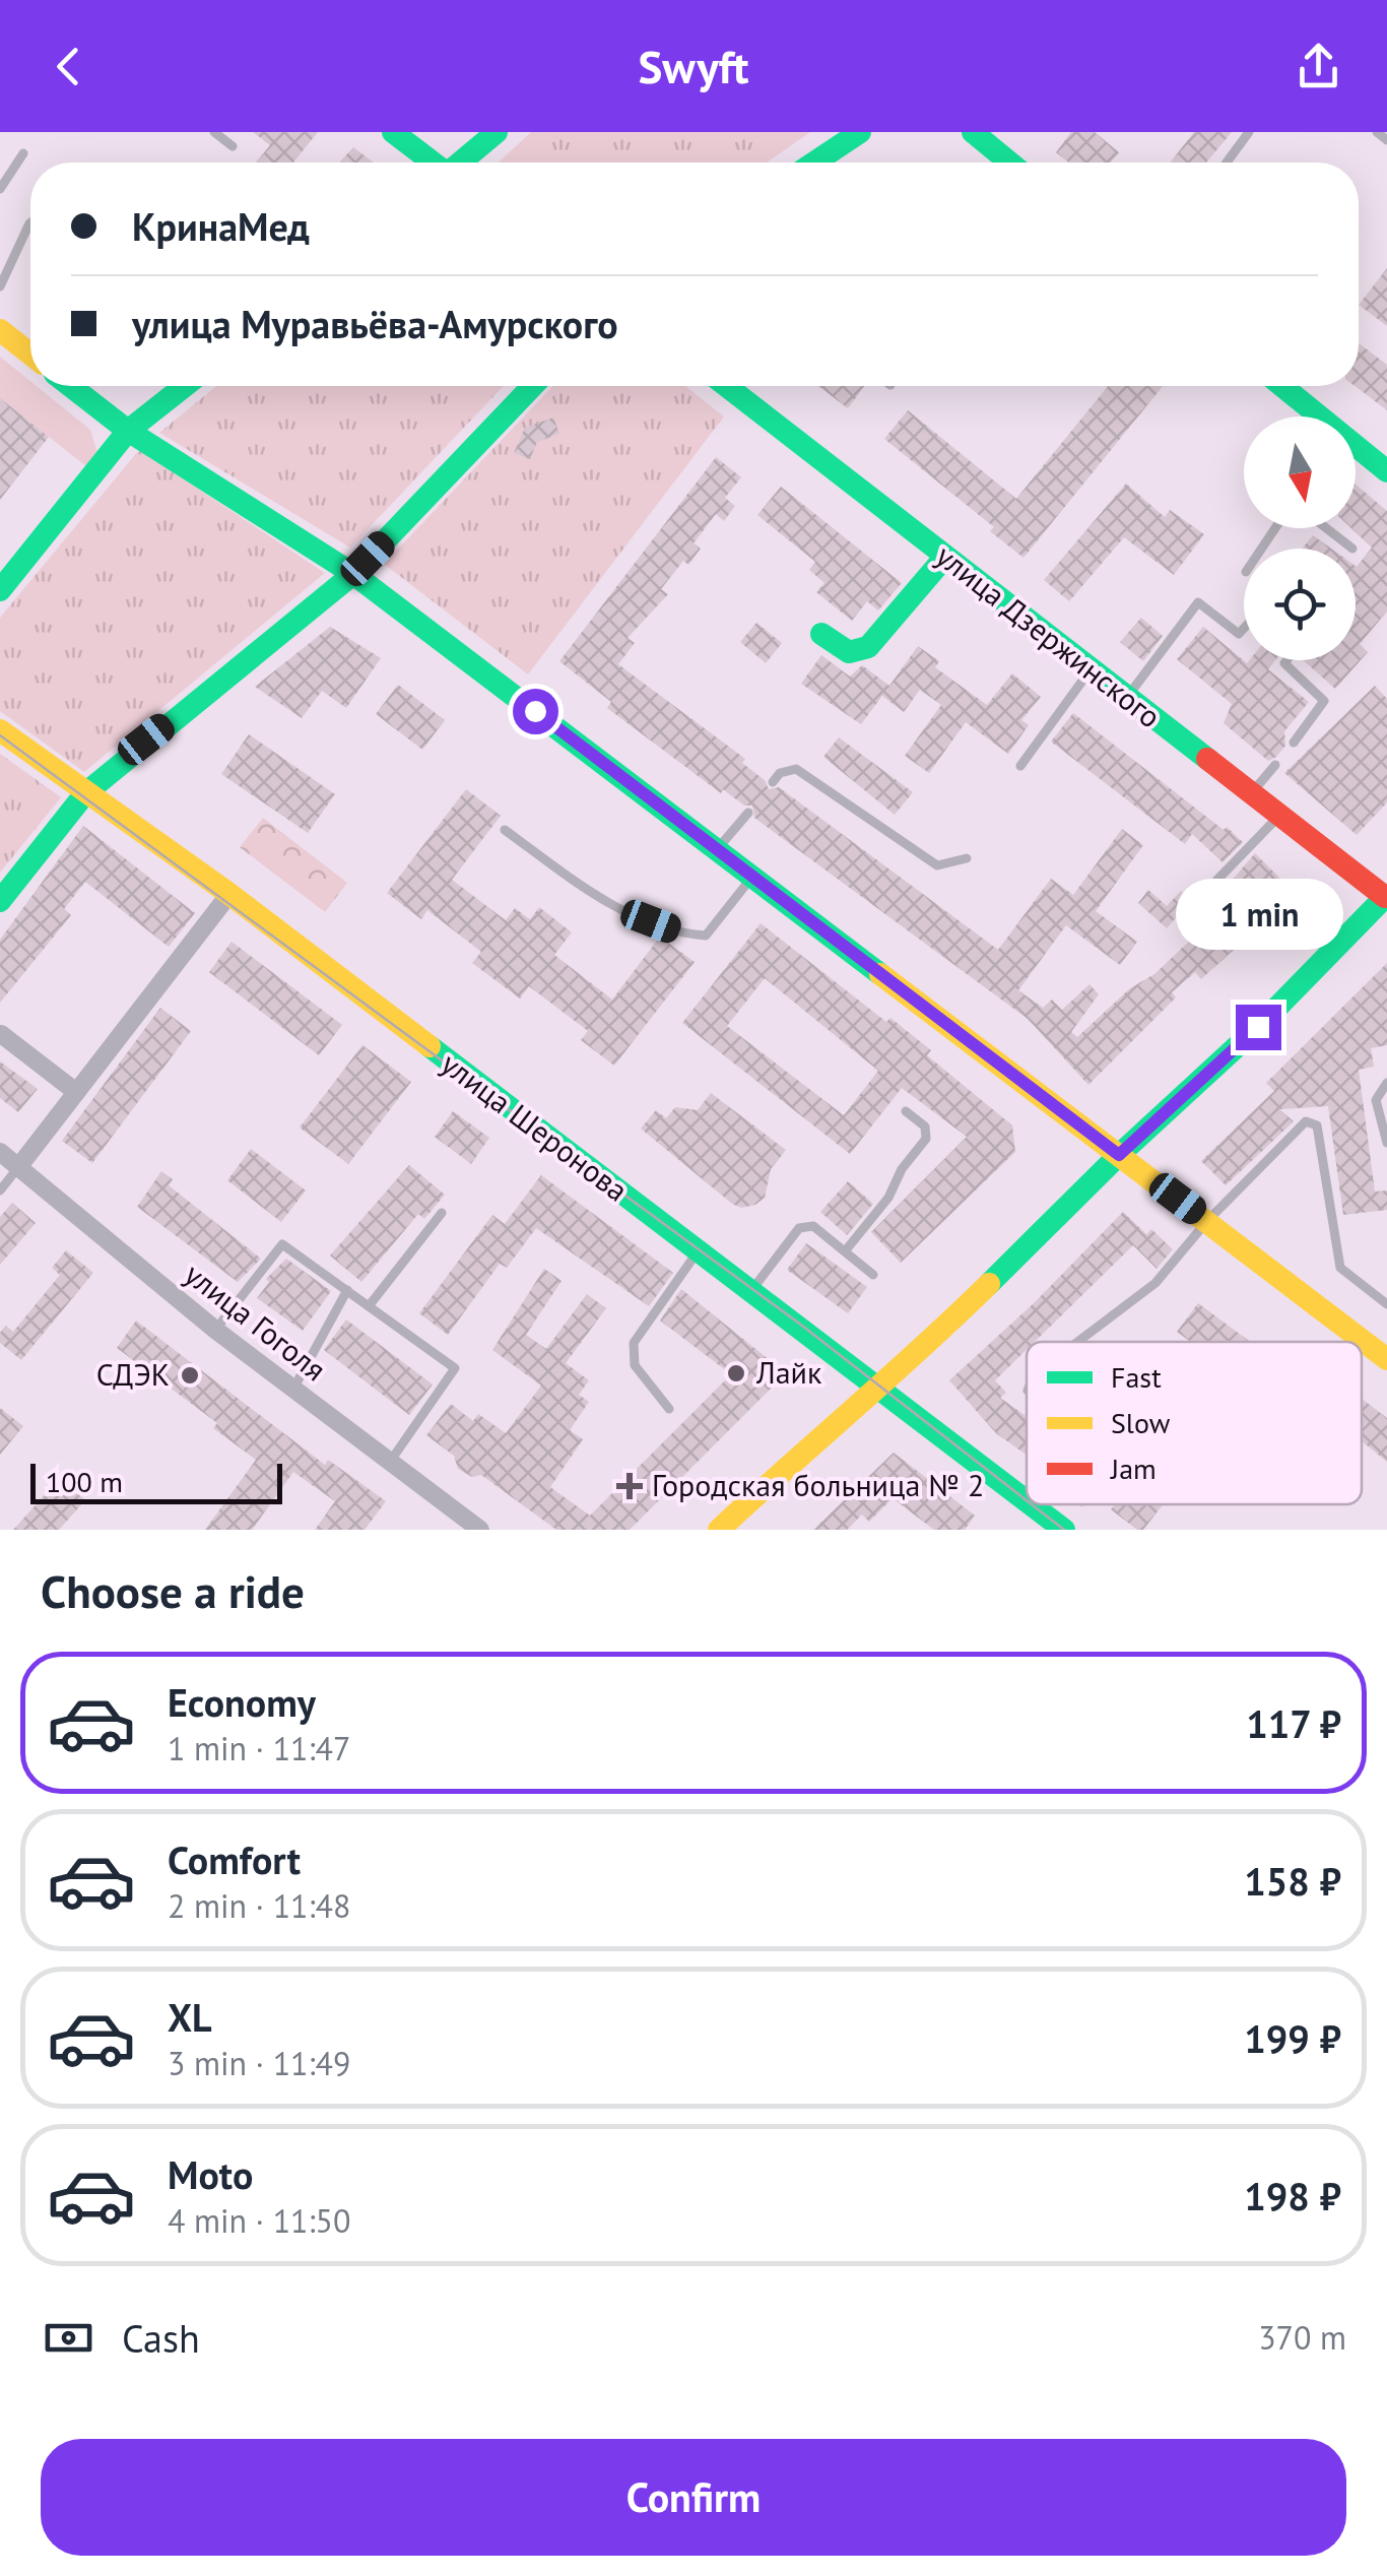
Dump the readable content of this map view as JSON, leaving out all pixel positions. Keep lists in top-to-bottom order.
{
  "streets": {
    "main road": ["улица Дзержинского", "улица Шеронова"],
    "street": ["улица Гоголя"]
  },
  "places": {
    "other": ["Лайк", "СДЭК"],
    "health": ["Городская больница № 2"]
  },
  "legend": ["Fast", "Slow", "Jam"],
  "scale_bar": "100 m",
  "north": "bottom",
  "page": {
    "header": "Swyft",
    "banner": ["КринаМед", "улица Муравьёва-Амурского"],
    "bubble": "1 min",
    "scale": "100 m",
    "heading": "Choose a ride",
    "list": [
      {
        "name": "Economy",
        "note": "1 min · 11:47",
        "value": "117 ₽"
      },
      {
        "name": "Comfort",
        "note": "2 min · 11:48",
        "value": "158 ₽"
      },
      {
        "name": "XL",
        "note": "3 min · 11:49",
        "value": "199 ₽"
      },
      {
        "name": "Moto",
        "note": "4 min · 11:50",
        "value": "198 ₽"
      }
    ],
    "pay": ["Cash", "370 m"],
    "buttons": "Confirm"
  }
}
